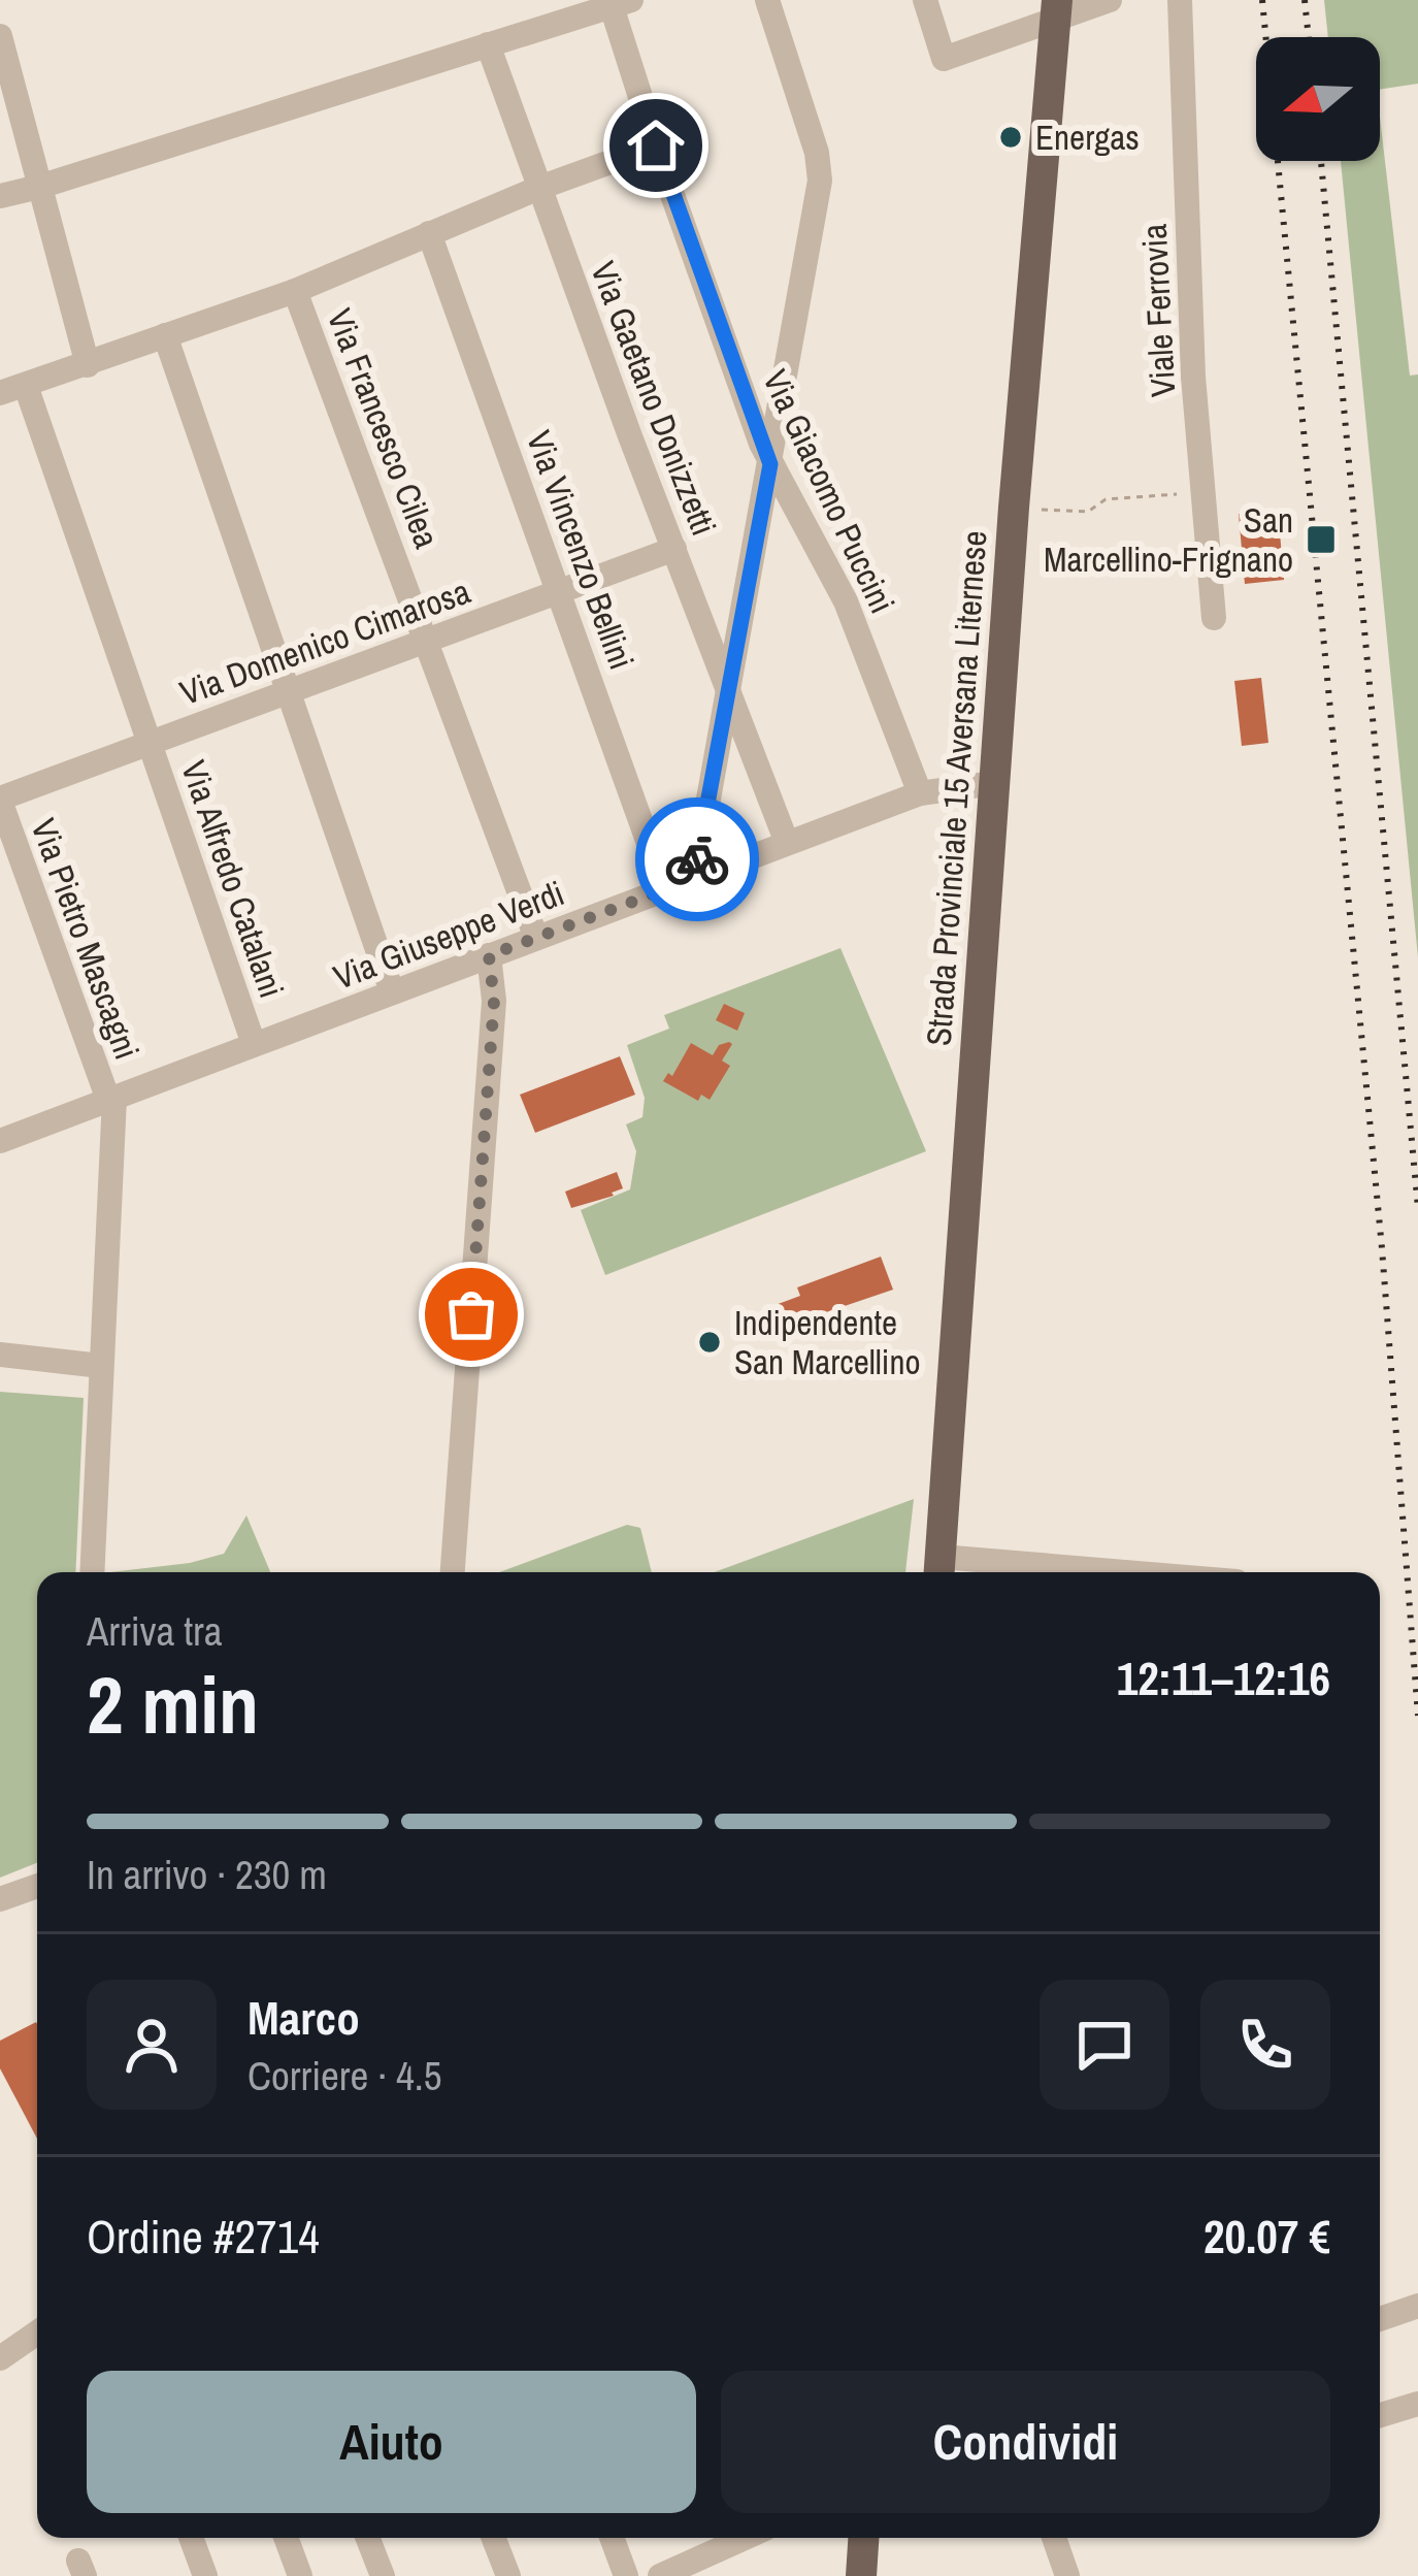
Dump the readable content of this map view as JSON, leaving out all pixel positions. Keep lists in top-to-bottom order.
{
  "streets": {
    "main road": ["Strada Provinciale 15 Aversana Liternese"],
    "street": [
      "Viale Ferrovia",
      "Via Gaetano Donizzetti",
      "Via Francesco Cilea",
      "Via Giacomo Puccini",
      "Via Vincenzo Bellini",
      "Via Domenico Cimarosa",
      "Via Alfredo Catalani",
      "Via Giuseppe Verdi",
      "Via Pietro Mascagni"
    ]
  },
  "crossings": [
    ["Via Gaetano Donizzetti", "Via Domenico Cimarosa"],
    ["Via Gaetano Donizzetti", "Via Giuseppe Verdi"],
    ["Via Francesco Cilea", "Via Domenico Cimarosa"],
    ["Via Francesco Cilea", "Via Giuseppe Verdi"],
    ["Via Giacomo Puccini", "Via Giuseppe Verdi"],
    ["Via Vincenzo Bellini", "Via Domenico Cimarosa"],
    ["Via Vincenzo Bellini", "Via Giuseppe Verdi"],
    ["Via Domenico Cimarosa", "Via Alfredo Catalani"],
    ["Via Domenico Cimarosa", "Via Pietro Mascagni"],
    ["Strada Provinciale 15 Aversana Liternese", "Via Giuseppe Verdi"],
    ["Via Alfredo Catalani", "Via Giuseppe Verdi"],
    ["Via Giuseppe Verdi", "Via Pietro Mascagni"]
  ],
  "places": {
    "other": ["Energas", "Indipendente San Marcellino"],
    "transit": ["San Marcellino-Frignano"]
  },
  "north": "left",
  "page": {
    "heading": ["2 min", "Arriva tra", "12:11–12:16"],
    "panel": [
      "Marco",
      "Corriere · 4.5",
      "Ordine #2714",
      "20.07 €"
    ],
    "bar": "In arrivo · 230 m",
    "buttons": ["Aiuto", "Condividi"]
  }
}
